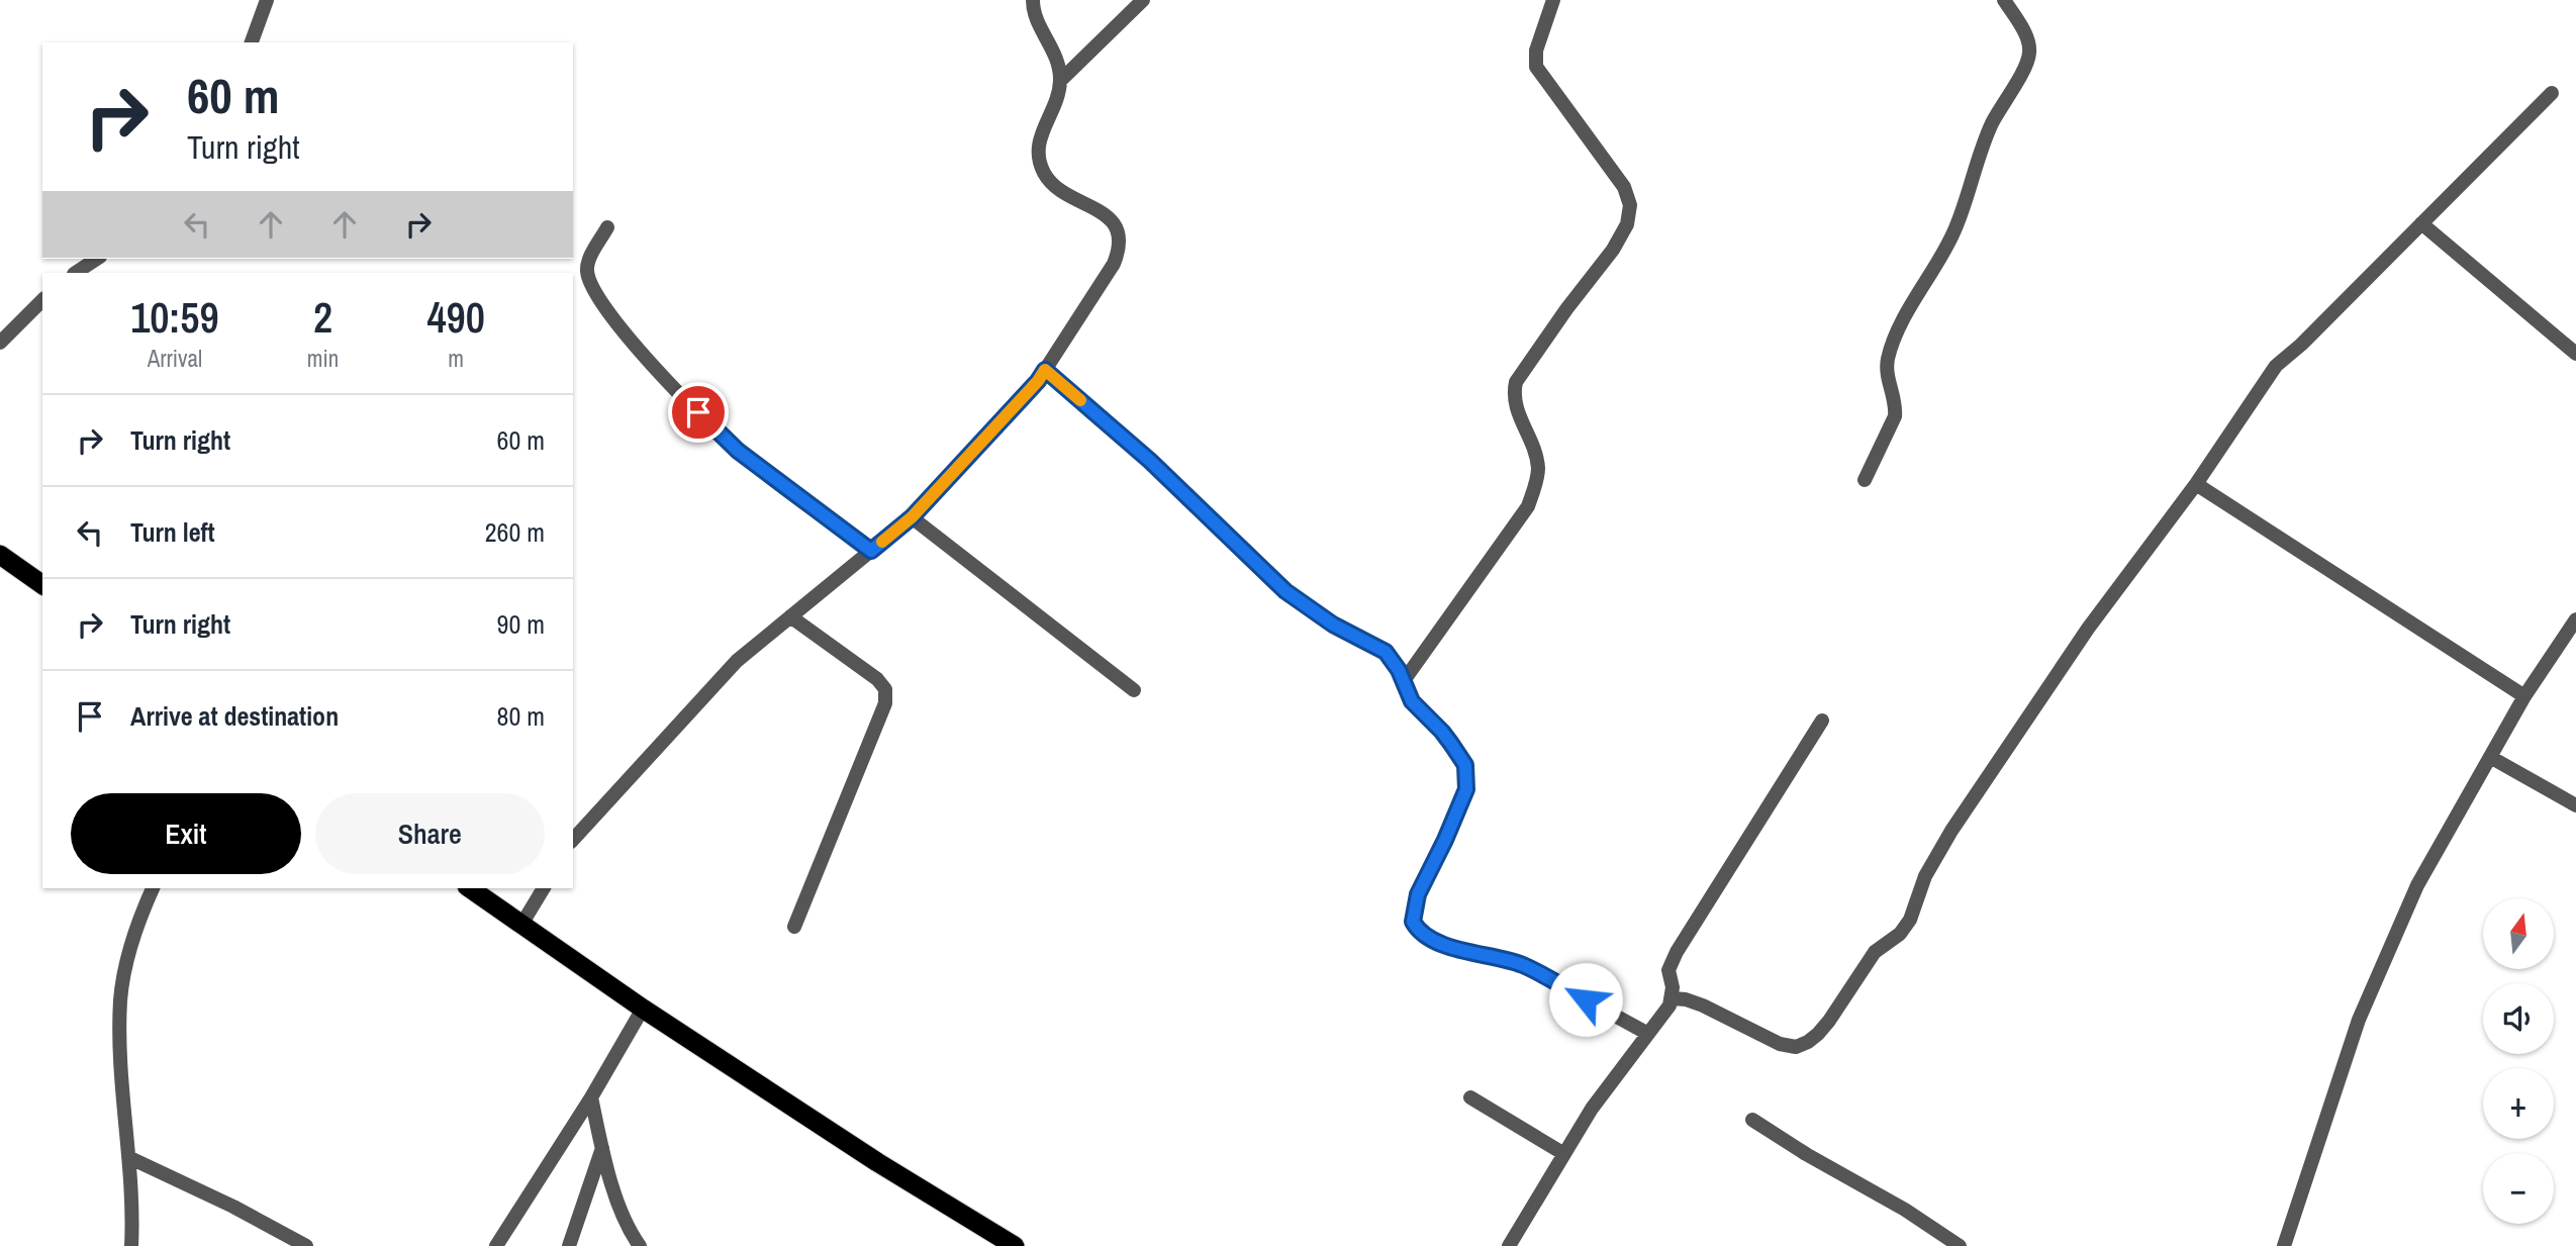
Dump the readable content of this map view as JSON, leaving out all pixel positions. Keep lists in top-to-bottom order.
{
  "north": "top",
  "page": {
    "turn": ["60 m", "Turn right"],
    "eta": [
      "10:59",
      "Arrival",
      "2",
      "min",
      "490",
      "m"
    ],
    "list": [
      {
        "name": "Turn right",
        "value": "60 m"
      },
      {
        "name": "Turn left",
        "value": "260 m"
      },
      {
        "name": "Turn right",
        "value": "90 m"
      },
      {
        "name": "Arrive at destination",
        "value": "80 m"
      }
    ],
    "buttons": ["Exit", "Share"],
    "map_buttons": ["+", "−"]
  }
}
